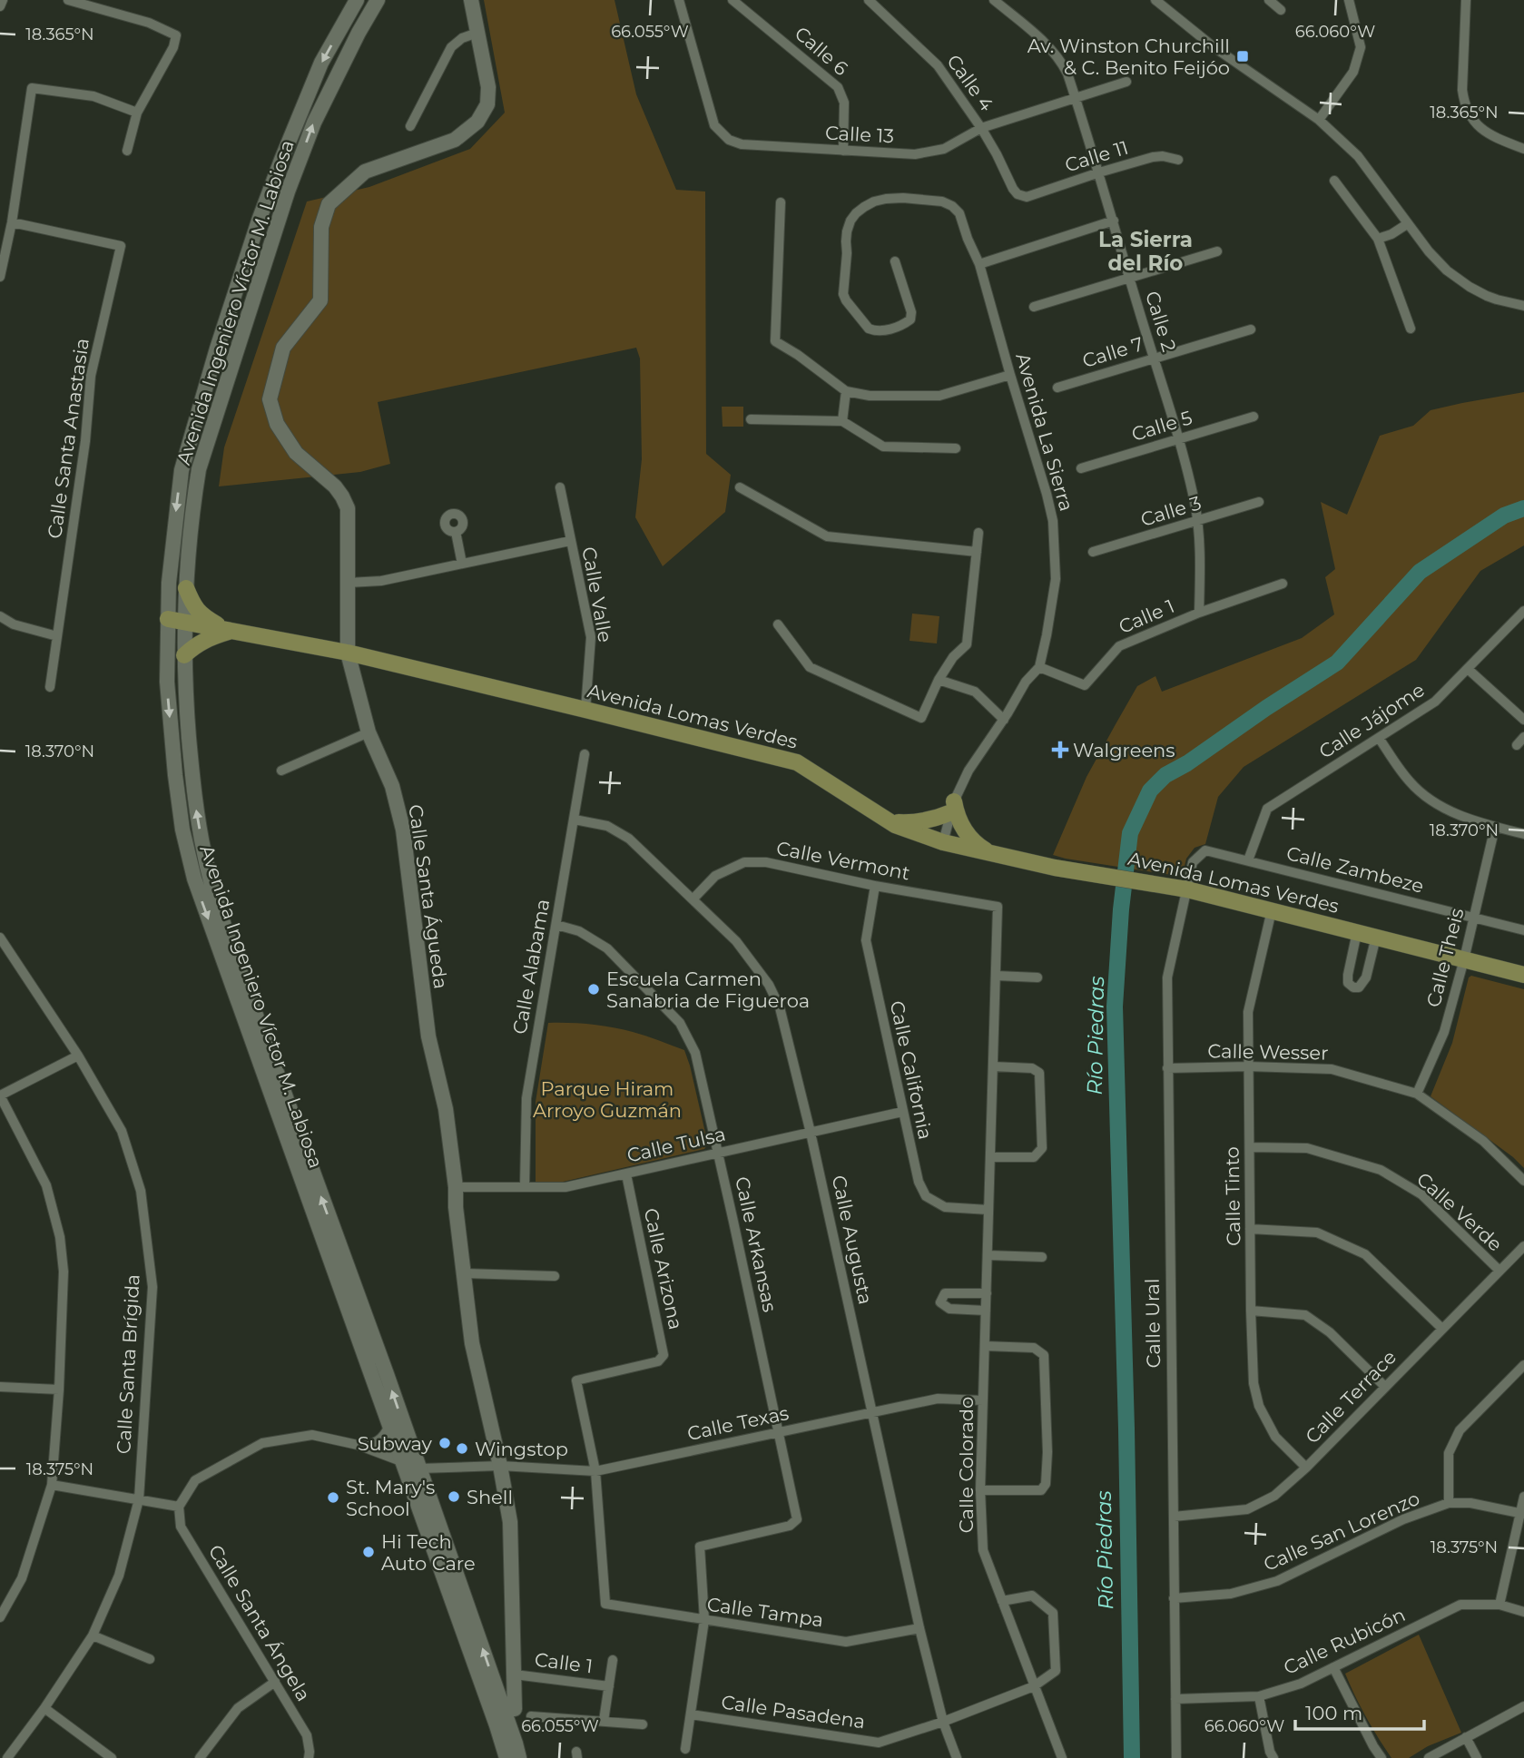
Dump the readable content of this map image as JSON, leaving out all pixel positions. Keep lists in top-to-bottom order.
{
  "streets": {
    "main road": ["Avenida Ingeniero Víctor M. Labiosa", "Avenida Lomas Verdes", "Calle Santa Águeda"],
    "street": [
      "Calle 6",
      "Calle 4",
      "Calle 13",
      "Calle 11",
      "Calle 2",
      "Calle 7",
      "Calle 5",
      "Avenida La Sierra",
      "Calle Santa Anastasia",
      "Calle 3",
      "Calle Valle",
      "Calle 1",
      "Calle Jájome",
      "Calle Vermont",
      "Calle Zambeze",
      "Calle Theis",
      "Calle Alabama",
      "Calle Wesser",
      "Calle California",
      "Calle Tulsa",
      "Calle Tinto",
      "Calle Verde",
      "Calle Augusta",
      "Calle Arkansas",
      "Calle Arizona",
      "Calle Ural",
      "Calle Santa Brígida",
      "Calle Terrace",
      "Calle Texas",
      "Calle Colorado",
      "Calle San Lorenzo",
      "Calle Tampa",
      "Calle Santa Ángela",
      "Calle Rubicón",
      "Calle Pasadena"
    ]
  },
  "crossings": [
    ["Calle 6", "Calle 13"],
    ["Calle 4", "Calle 13"],
    ["Calle 4", "Calle 11"],
    ["Calle 13", "Calle 2"],
    ["Calle 11", "Calle 2"],
    ["Avenida Ingeniero Víctor M. Labiosa", "Avenida Lomas Verdes"],
    ["Avenida Ingeniero Víctor M. Labiosa", "Calle Texas"],
    ["Calle 2", "Calle 7"],
    ["Calle 2", "Calle 5"],
    ["Calle 2", "Calle 3"],
    ["Calle 2", "Calle 1"],
    ["Avenida La Sierra", "Calle 1"],
    ["Avenida La Sierra", "Avenida Lomas Verdes"],
    ["Calle Valle", "Avenida Lomas Verdes"],
    ["Calle 1", "Calle Santa Águeda"],
    ["Avenida Lomas Verdes", "Calle Santa Águeda"],
    ["Avenida Lomas Verdes", "Calle Theis"],
    ["Avenida Lomas Verdes", "Calle Tinto"],
    ["Avenida Lomas Verdes", "Calle Ural"],
    ["Calle Jájome", "Calle Zambeze"],
    ["Calle Vermont", "Calle California"],
    ["Calle Vermont", "Calle Augusta"],
    ["Calle Vermont", "Calle Colorado"],
    ["Calle Zambeze", "Calle Theis"],
    ["Calle Zambeze", "Calle Ural"],
    ["Calle Santa Águeda", "Calle Tulsa"],
    ["Calle Santa Águeda", "Calle Texas"],
    ["Calle Theis", "Calle Wesser"],
    ["Calle Alabama", "Calle Tulsa"],
    ["Calle Alabama", "Calle Augusta"],
    ["Calle Alabama", "Calle Arkansas"],
    ["Calle Wesser", "Calle Tinto"],
    ["Calle Wesser", "Calle Ural"],
    ["Calle California", "Calle Tulsa"],
    ["Calle California", "Calle Colorado"],
    ["Calle Tulsa", "Calle Augusta"],
    ["Calle Tulsa", "Calle Arkansas"],
    ["Calle Tulsa", "Calle Arizona"],
    ["Calle Tinto", "Calle Verde"],
    ["Calle Tinto", "Calle Terrace"],
    ["Calle Verde", "Calle Terrace"],
    ["Calle Augusta", "Calle Texas"],
    ["Calle Augusta", "Calle Tampa"],
    ["Calle Augusta", "Calle Pasadena"],
    ["Calle Arkansas", "Calle Texas"],
    ["Calle Arkansas", "Calle Tampa"],
    ["Calle Arizona", "Calle Texas"],
    ["Calle Arizona", "Calle Tampa"],
    ["Calle Ural", "Calle Terrace"],
    ["Calle Ural", "Calle San Lorenzo"],
    ["Calle Ural", "Calle Rubicón"],
    ["Calle Texas", "Calle Colorado"],
    ["Calle Texas", "Calle Tampa"],
    ["Calle Colorado", "Calle Pasadena"]
  ],
  "districts": ["La Sierra del Río"],
  "water": ["Río Piedras"],
  "parks": ["Parque Hiram Arroyo Guzmán"],
  "places": {
    "transit": ["Av. Winston Churchill & C. Benito Feijóo"],
    "health": ["Walgreens"],
    "other": [
      "Escuela Carmen Sanabria de Figueroa",
      "Subway",
      "Wingstop",
      "Shell",
      "St. Mary's School",
      "Hi Tech Auto Care"
    ]
  },
  "scale_bar": "100 m",
  "coordinates": [
    "66.055°W",
    "66.060°W",
    "18.365°N",
    "18.370°N",
    "18.375°N"
  ]
}
